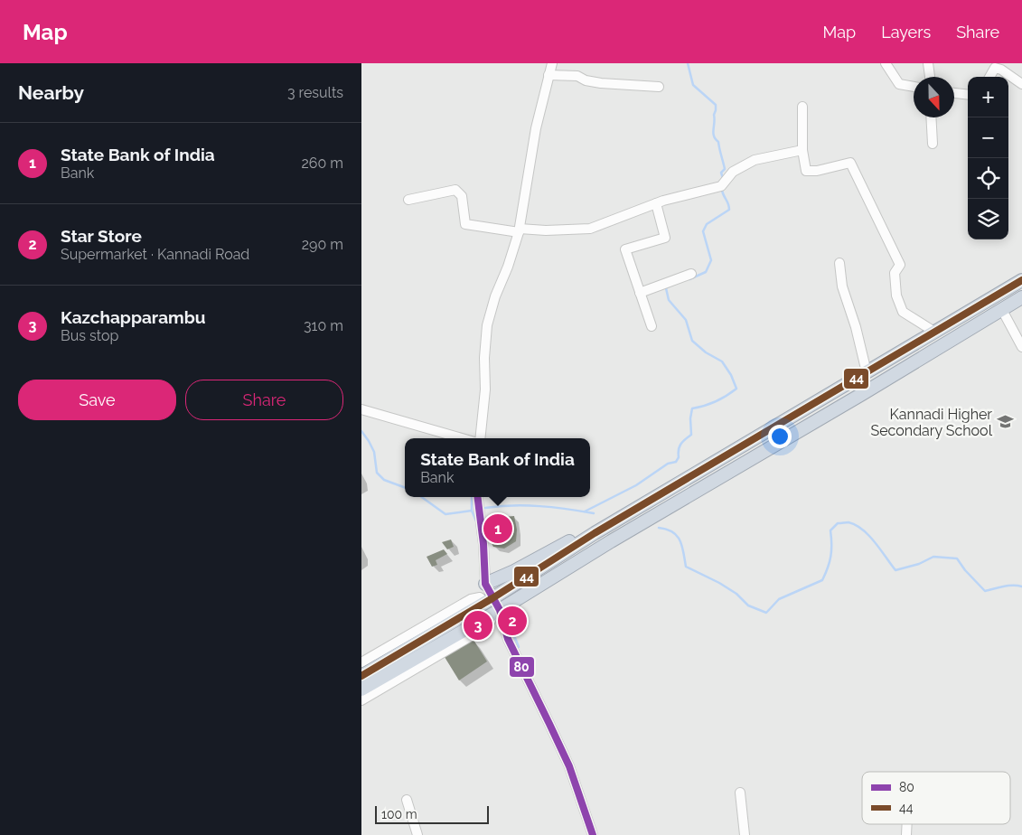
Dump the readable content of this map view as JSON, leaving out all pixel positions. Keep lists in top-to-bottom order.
{
  "places": {
    "school or university": ["Kannadi Higher Secondary School"]
  },
  "lines": ["transit line 44", "transit line 80"],
  "legend": ["80", "44"],
  "scale_bar": "100 m",
  "north": "bottom",
  "page": {
    "header": "Map",
    "nav": ["Map", "Layers", "Share"],
    "heading": ["Nearby", "3 results"],
    "map_buttons": ["+", "−"],
    "list": [
      {
        "mark": "1",
        "name": "State Bank of India",
        "note": "Bank",
        "value": "260 m"
      },
      {
        "mark": "2",
        "name": "Star Store",
        "note": "Supermarket · Kannadi Road",
        "value": "290 m"
      },
      {
        "mark": "3",
        "name": "Kazchapparambu",
        "note": "Bus stop",
        "value": "310 m"
      }
    ],
    "buttons": ["Save", "Share"],
    "popup": ["State Bank of India", "Bank"],
    "pins": ["1", "2", "3"],
    "scale": "100 m"
  }
}
